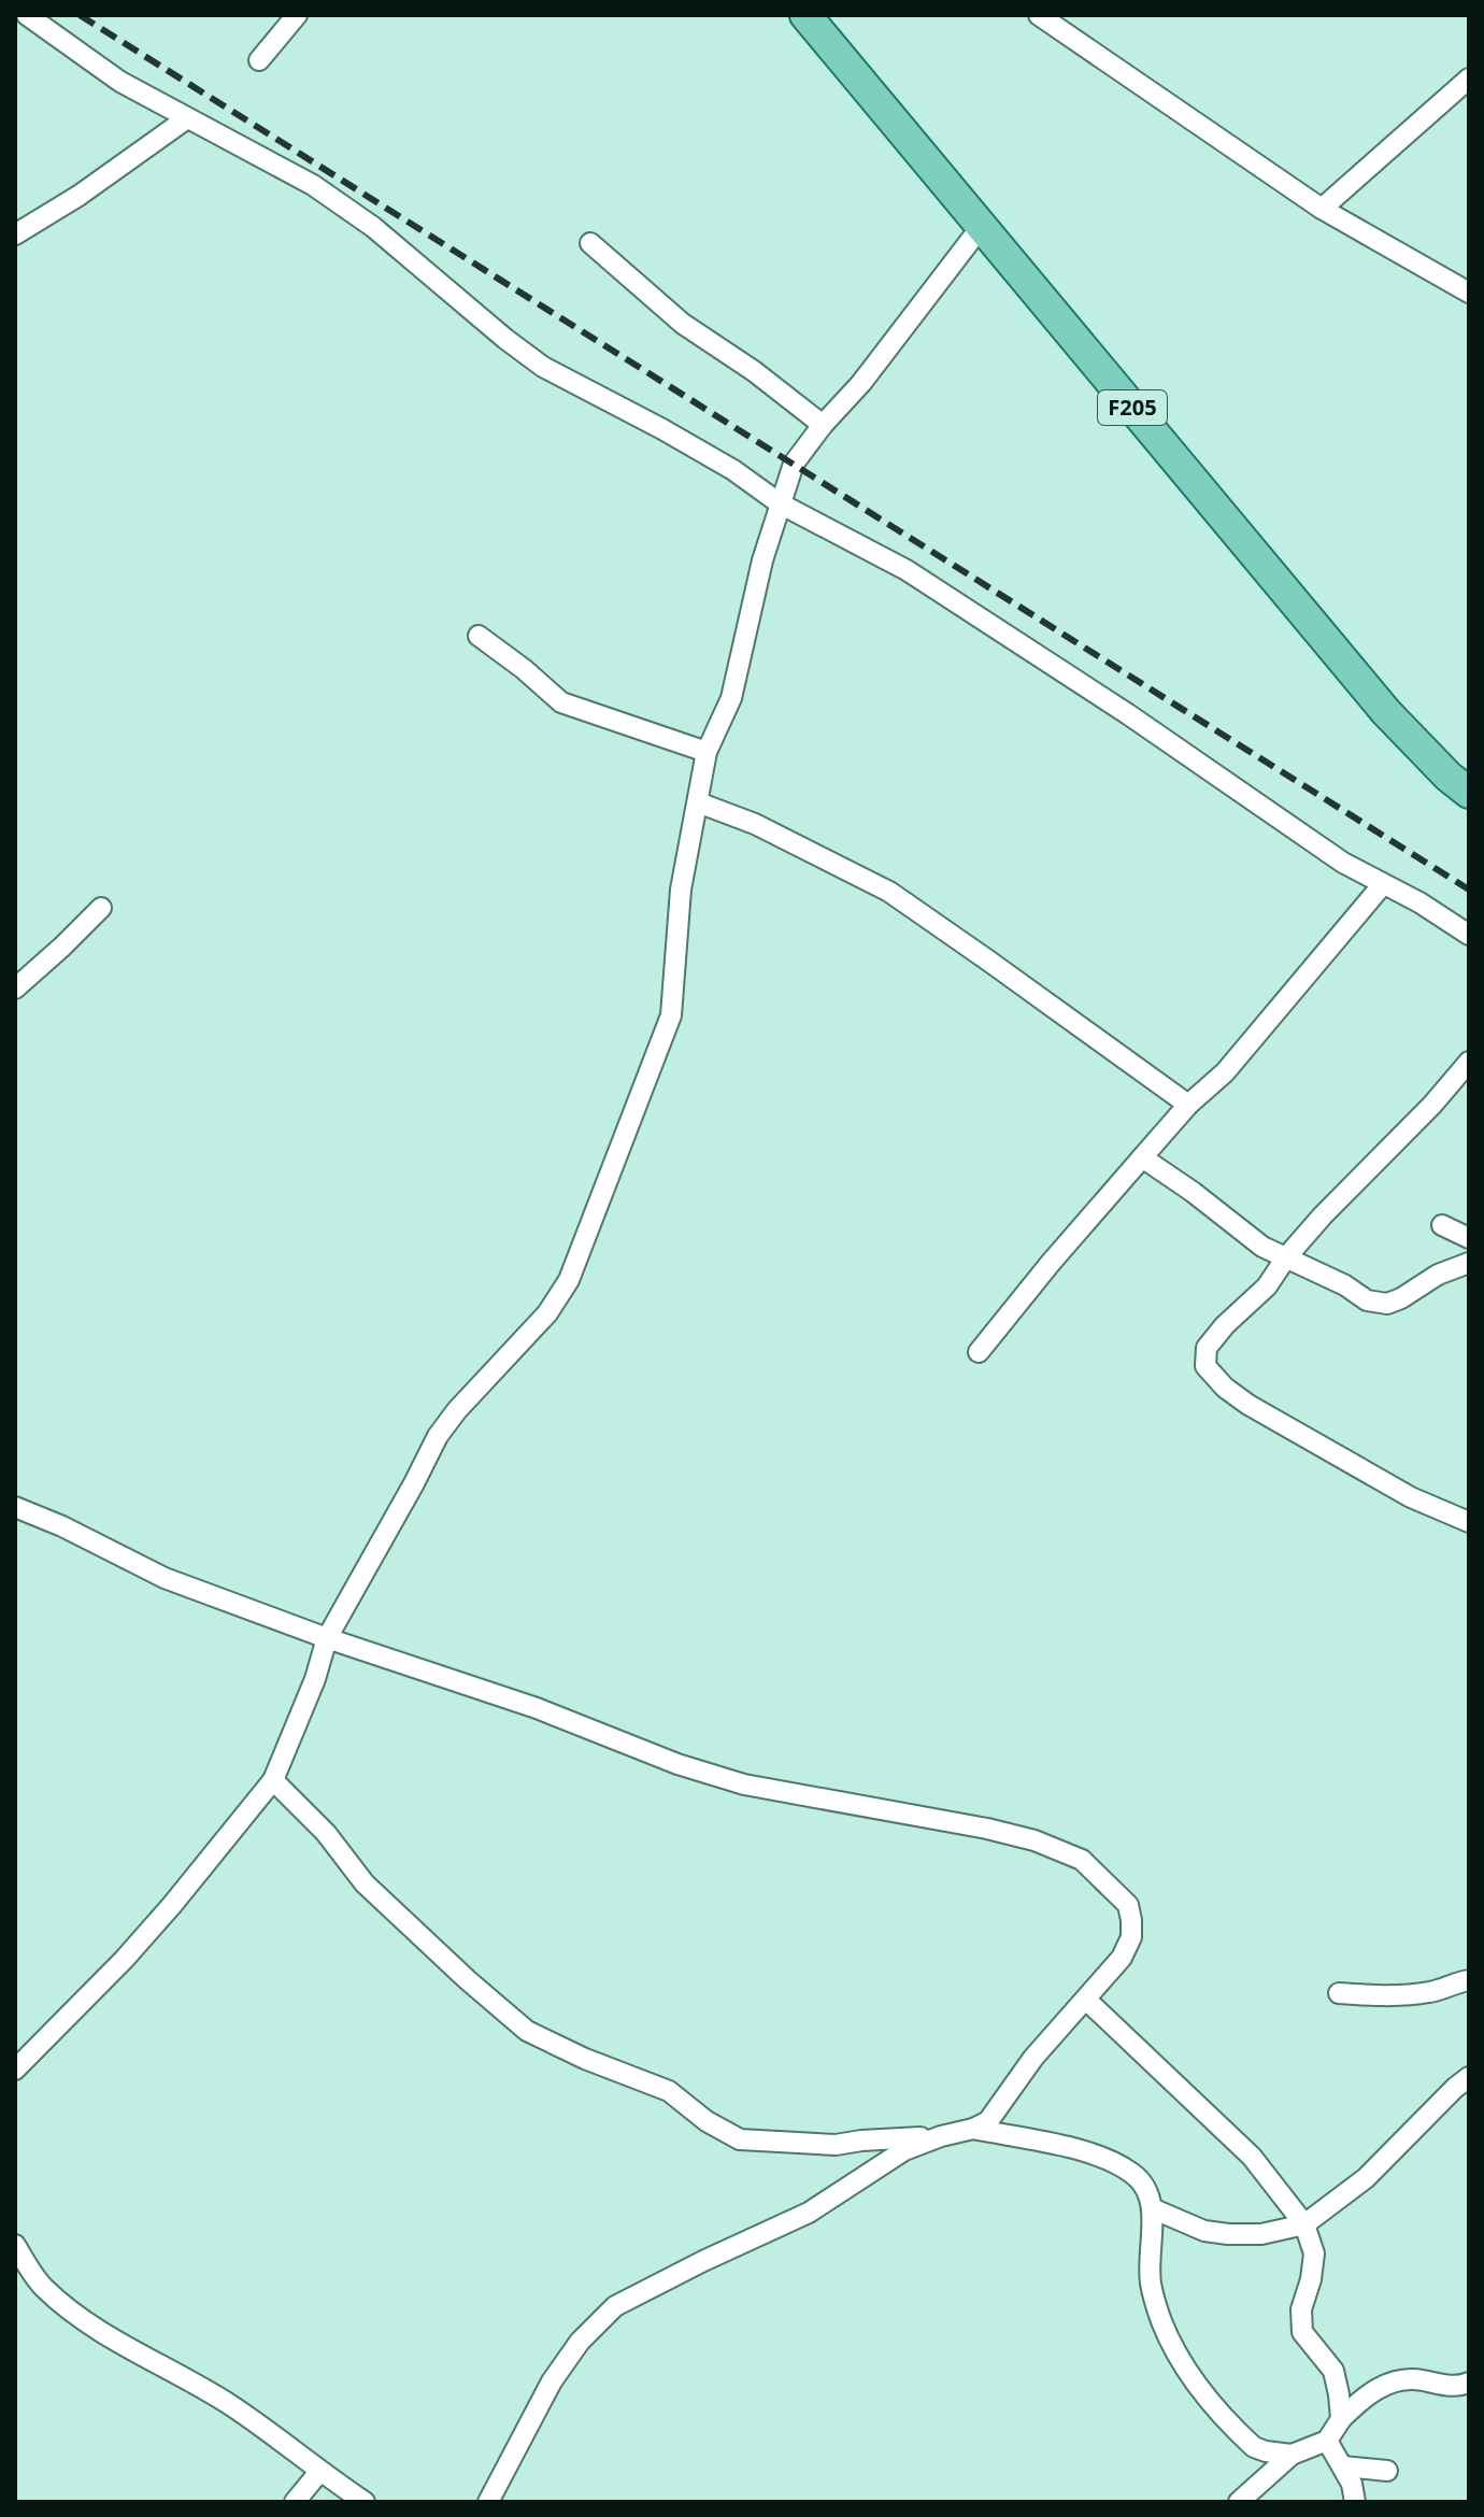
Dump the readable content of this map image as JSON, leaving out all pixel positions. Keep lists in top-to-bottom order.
{
  "streets": {
    "main road": ["F205"]
  }
}
